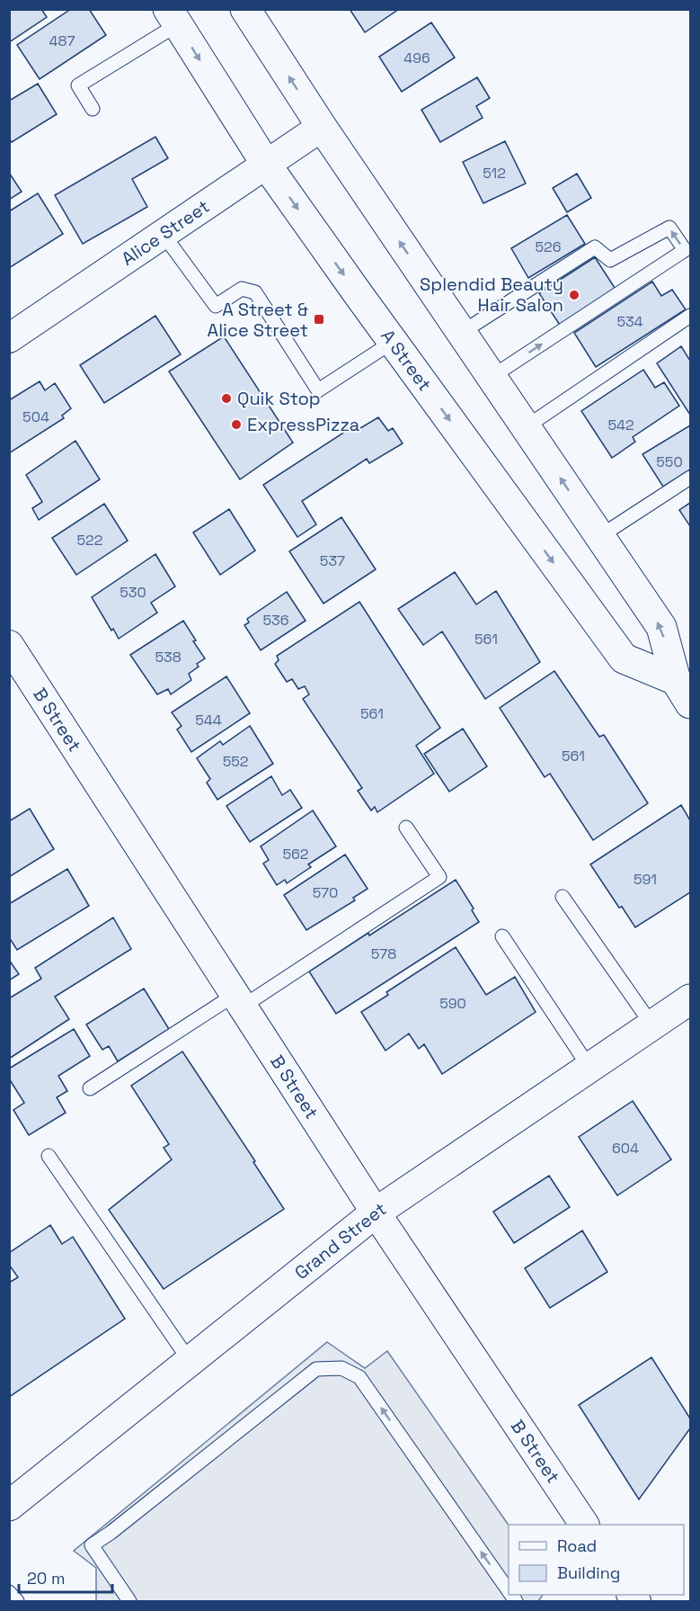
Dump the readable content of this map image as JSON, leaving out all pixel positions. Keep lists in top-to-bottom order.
{
  "streets": {
    "main road": ["A Street", "Grand Street"],
    "street": ["Alice Street", "B Street"]
  },
  "crossings": [
    ["Alice Street", "A Street"],
    ["B Street", "Grand Street"]
  ],
  "places": {
    "other": ["Splendid Beauty Hair Salon", "Quik Stop", "ExpressPizza"],
    "transit": ["A Street & Alice Street"]
  },
  "house_numbers": [
    "487",
    "496",
    "512",
    "526",
    "534",
    "504",
    "542",
    "550",
    "522",
    "537",
    "530",
    "536",
    "561",
    "538",
    "561",
    "544",
    "561",
    "552",
    "562",
    "591",
    "570",
    "578",
    "590",
    "604"
  ],
  "legend": ["Road", "Building"],
  "scale_bar": "20 m"
}
